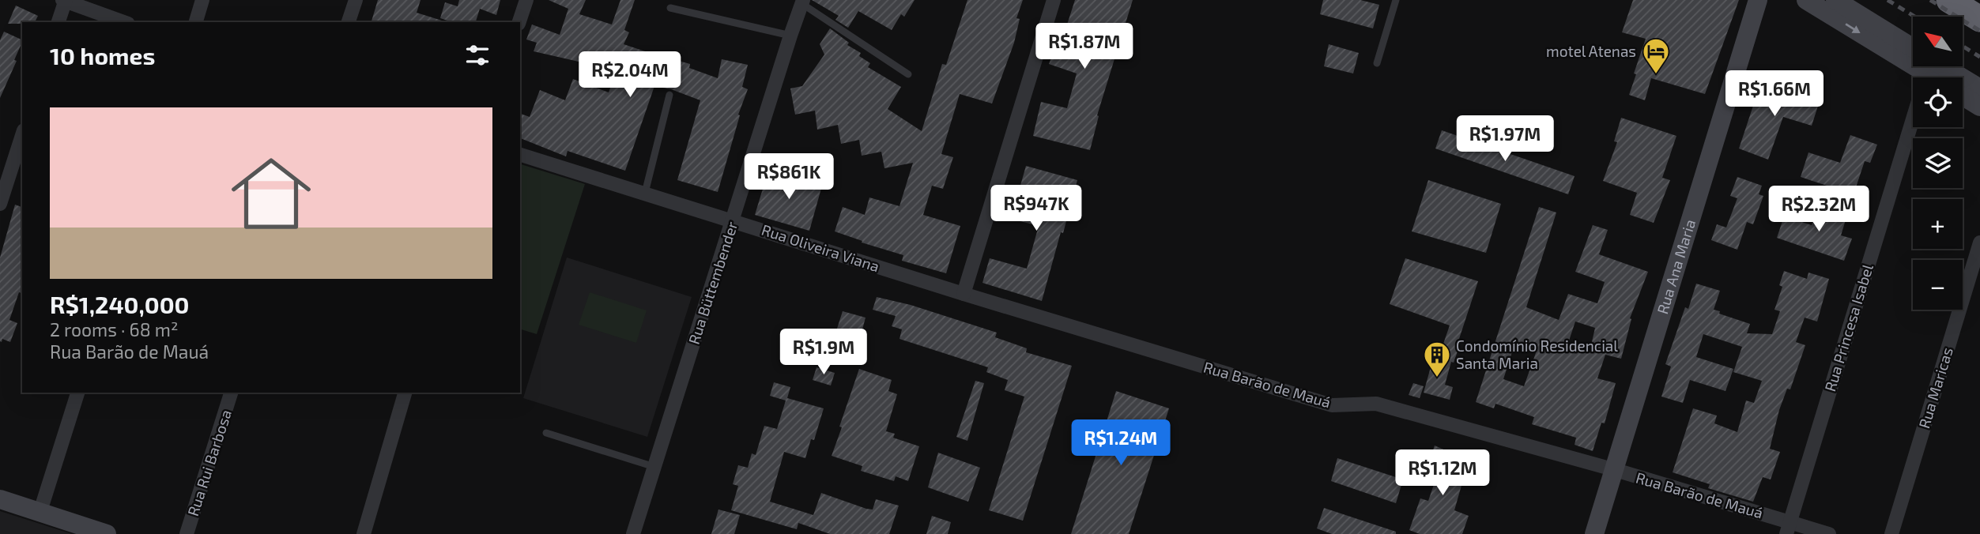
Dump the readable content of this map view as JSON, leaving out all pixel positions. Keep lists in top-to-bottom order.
{
  "streets": {
    "street": [
      "Rua Oliveira Viana",
      "Rua Ana Maria",
      "Rua Büttembender",
      "Rua Princesa Isabel",
      "Rua Barão de Mauá",
      "Rua Maricas",
      "Rua Rui Barbosa"
    ]
  },
  "crossings": [
    ["Rua Oliveira Viana", "Rua Büttembender"],
    ["Rua Oliveira Viana", "Rua Barão de Mauá"],
    ["Rua Ana Maria", "Rua Barão de Mauá"],
    ["Rua Princesa Isabel", "Rua Barão de Mauá"]
  ],
  "places": {
    "hotel": ["motel Atenas"],
    "building": ["Condomínio Residencial Santa Maria"]
  },
  "north": "top left",
  "page": {
    "map_buttons": ["+", "−"],
    "heading": "10 homes",
    "price": [
      "R$1.87M",
      "R$2.04M",
      "R$1.66M",
      "R$1.97M",
      "R$861K",
      "R$947K",
      "R$2.32M",
      "R$1.9M",
      "R$1.24M",
      "R$1.12M"
    ],
    "list": [
      {
        "name": "R$1,240,000",
        "note": "2 rooms · 68 m² · Rua Barão de Mauá"
      }
    ]
  }
}
